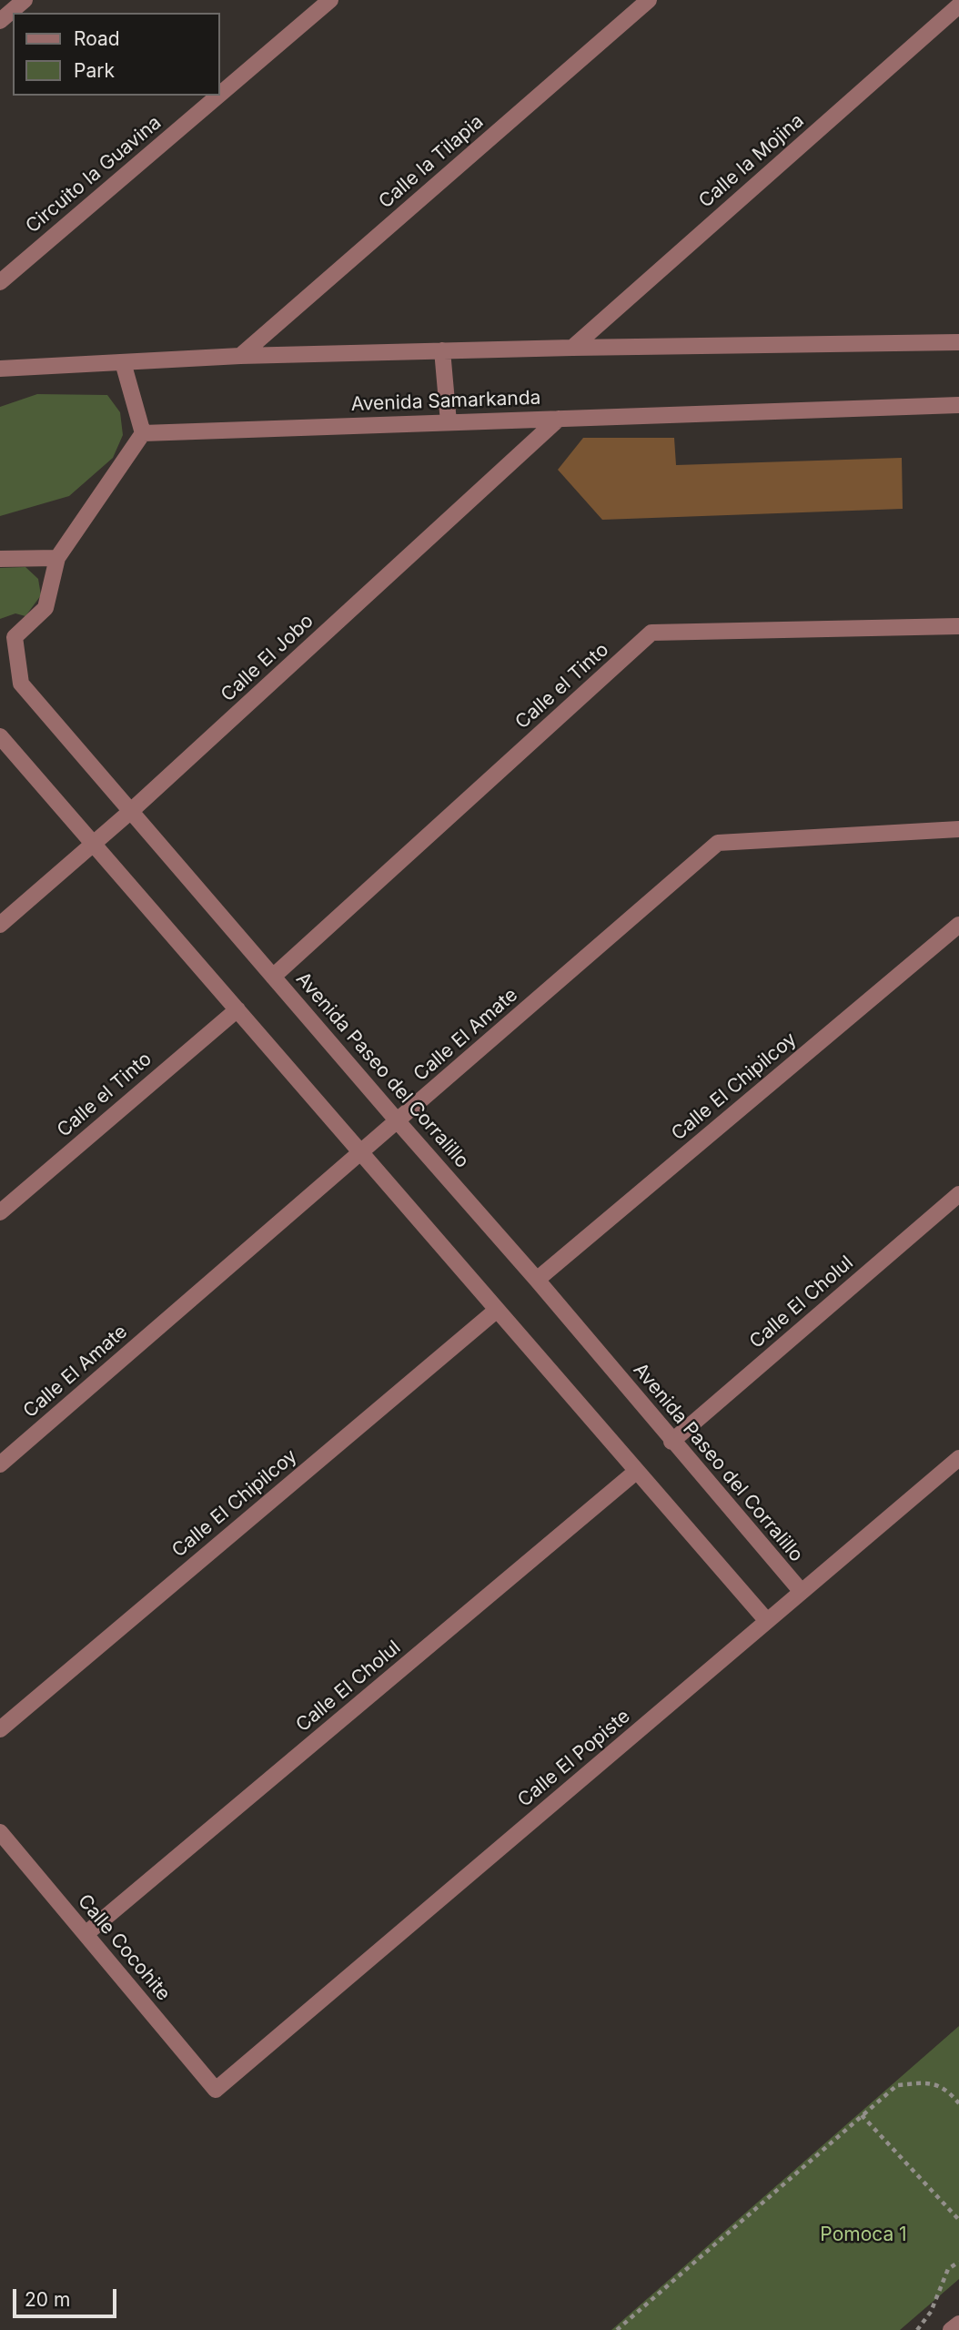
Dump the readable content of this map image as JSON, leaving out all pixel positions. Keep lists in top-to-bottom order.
{
  "streets": {
    "street": [
      "Calle la Mojina",
      "Calle la Tilapia",
      "Circuito la Guavina",
      "Avenida Samarkanda",
      "Calle El Jobo",
      "Calle el Tinto",
      "Calle El Amate",
      "Avenida Paseo del Corralillo",
      "Calle El Chipilcoy",
      "Calle El Cholul",
      "Calle El Popiste",
      "Calle Cocohite"
    ]
  },
  "crossings": [
    ["Avenida Samarkanda", "Calle El Jobo"],
    ["Calle El Jobo", "Avenida Paseo del Corralillo"],
    ["Calle el Tinto", "Avenida Paseo del Corralillo"],
    ["Calle El Amate", "Avenida Paseo del Corralillo"],
    ["Avenida Paseo del Corralillo", "Calle El Chipilcoy"],
    ["Avenida Paseo del Corralillo", "Calle El Cholul"],
    ["Avenida Paseo del Corralillo", "Calle El Popiste"],
    ["Calle El Cholul", "Calle Cocohite"],
    ["Calle El Popiste", "Calle Cocohite"]
  ],
  "parks": ["Pomoca 1"],
  "legend": ["Road", "Park"],
  "scale_bar": "20 m"
}
